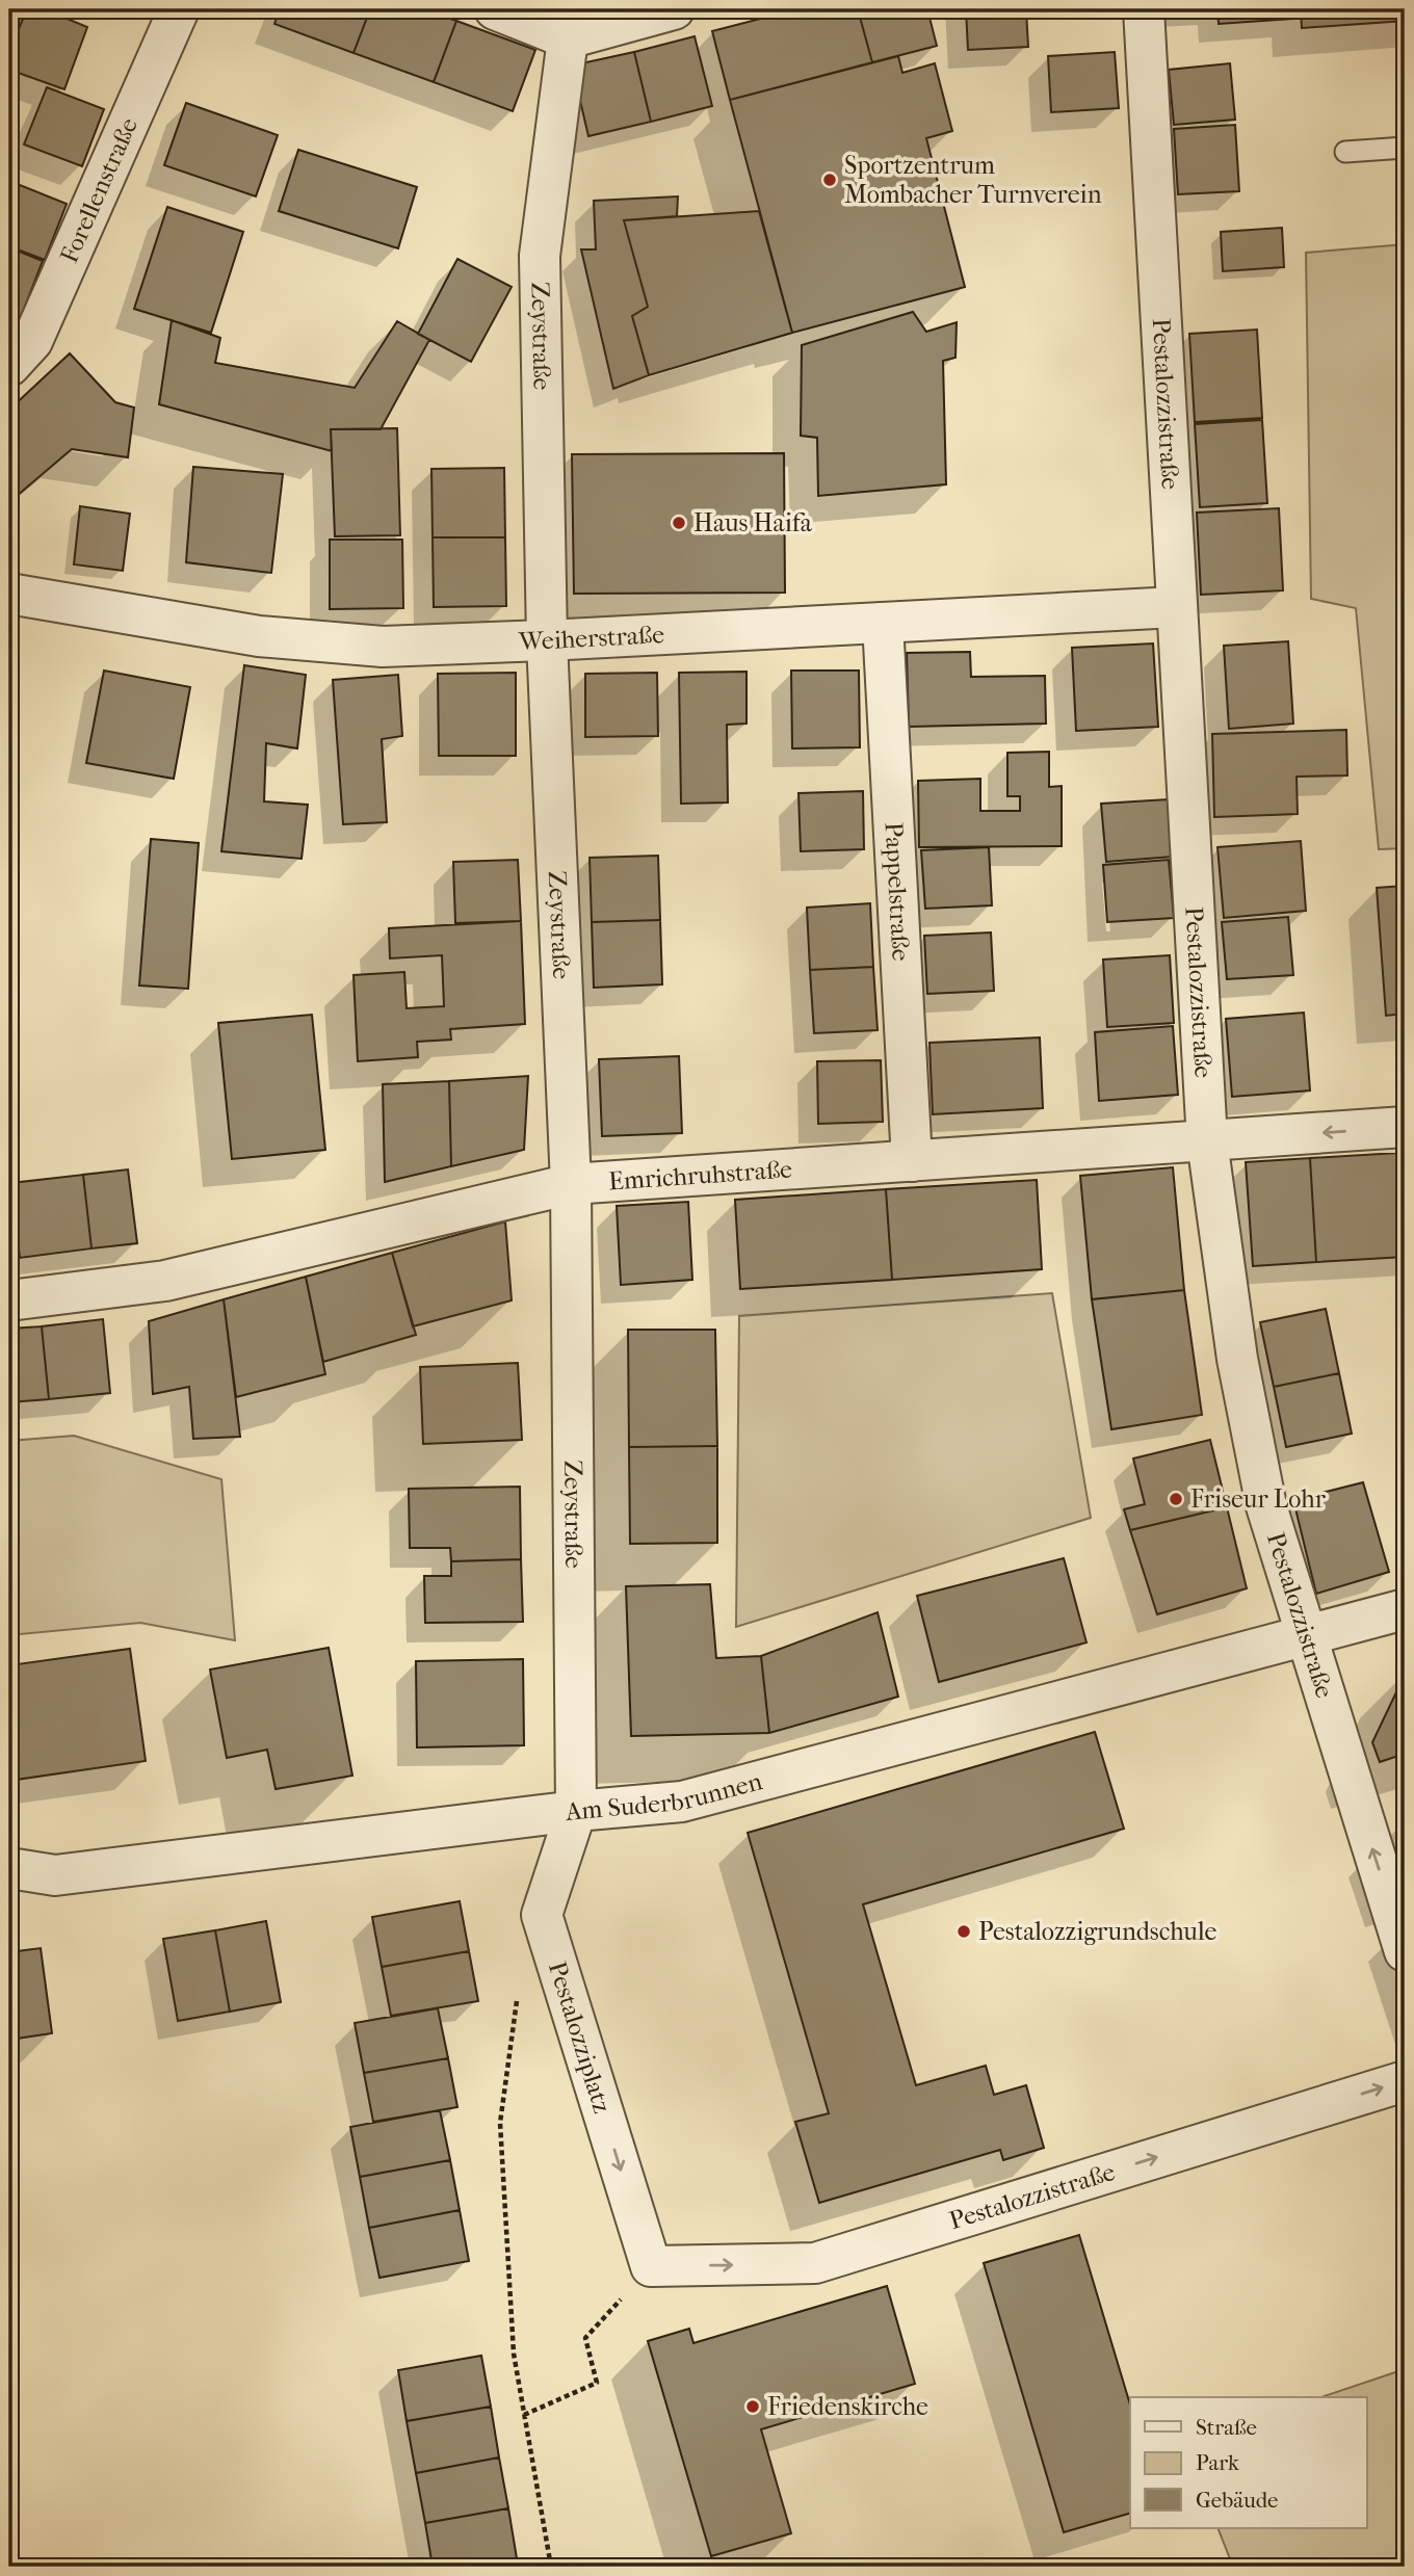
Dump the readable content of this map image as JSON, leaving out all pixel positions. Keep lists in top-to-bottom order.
{
  "streets": {
    "street": [
      "Forellenstraße",
      "Zeystraße",
      "Pestalozzistraße",
      "Weiherstraße",
      "Pappelstraße",
      "Emrichruhstraße",
      "Am Suderbrunnen",
      "Pestalozziplatz"
    ]
  },
  "crossings": [
    ["Zeystraße", "Weiherstraße"],
    ["Zeystraße", "Emrichruhstraße"],
    ["Zeystraße", "Am Suderbrunnen"],
    ["Zeystraße", "Pestalozziplatz"],
    ["Pestalozzistraße", "Weiherstraße"],
    ["Pestalozzistraße", "Emrichruhstraße"],
    ["Pestalozzistraße", "Am Suderbrunnen"],
    ["Pestalozzistraße", "Pestalozziplatz"],
    ["Weiherstraße", "Pappelstraße"],
    ["Pappelstraße", "Emrichruhstraße"],
    ["Am Suderbrunnen", "Pestalozziplatz"]
  ],
  "one_way": ["Pestalozziplatz"],
  "places": [
    "Sportzentrum Mombacher Turnverein",
    "Haus Haifa",
    "Friseur Lohr",
    "Pestalozzigrundschule",
    "Friedenskirche"
  ],
  "legend": ["Straße", "Park", "Gebäude"]
}
